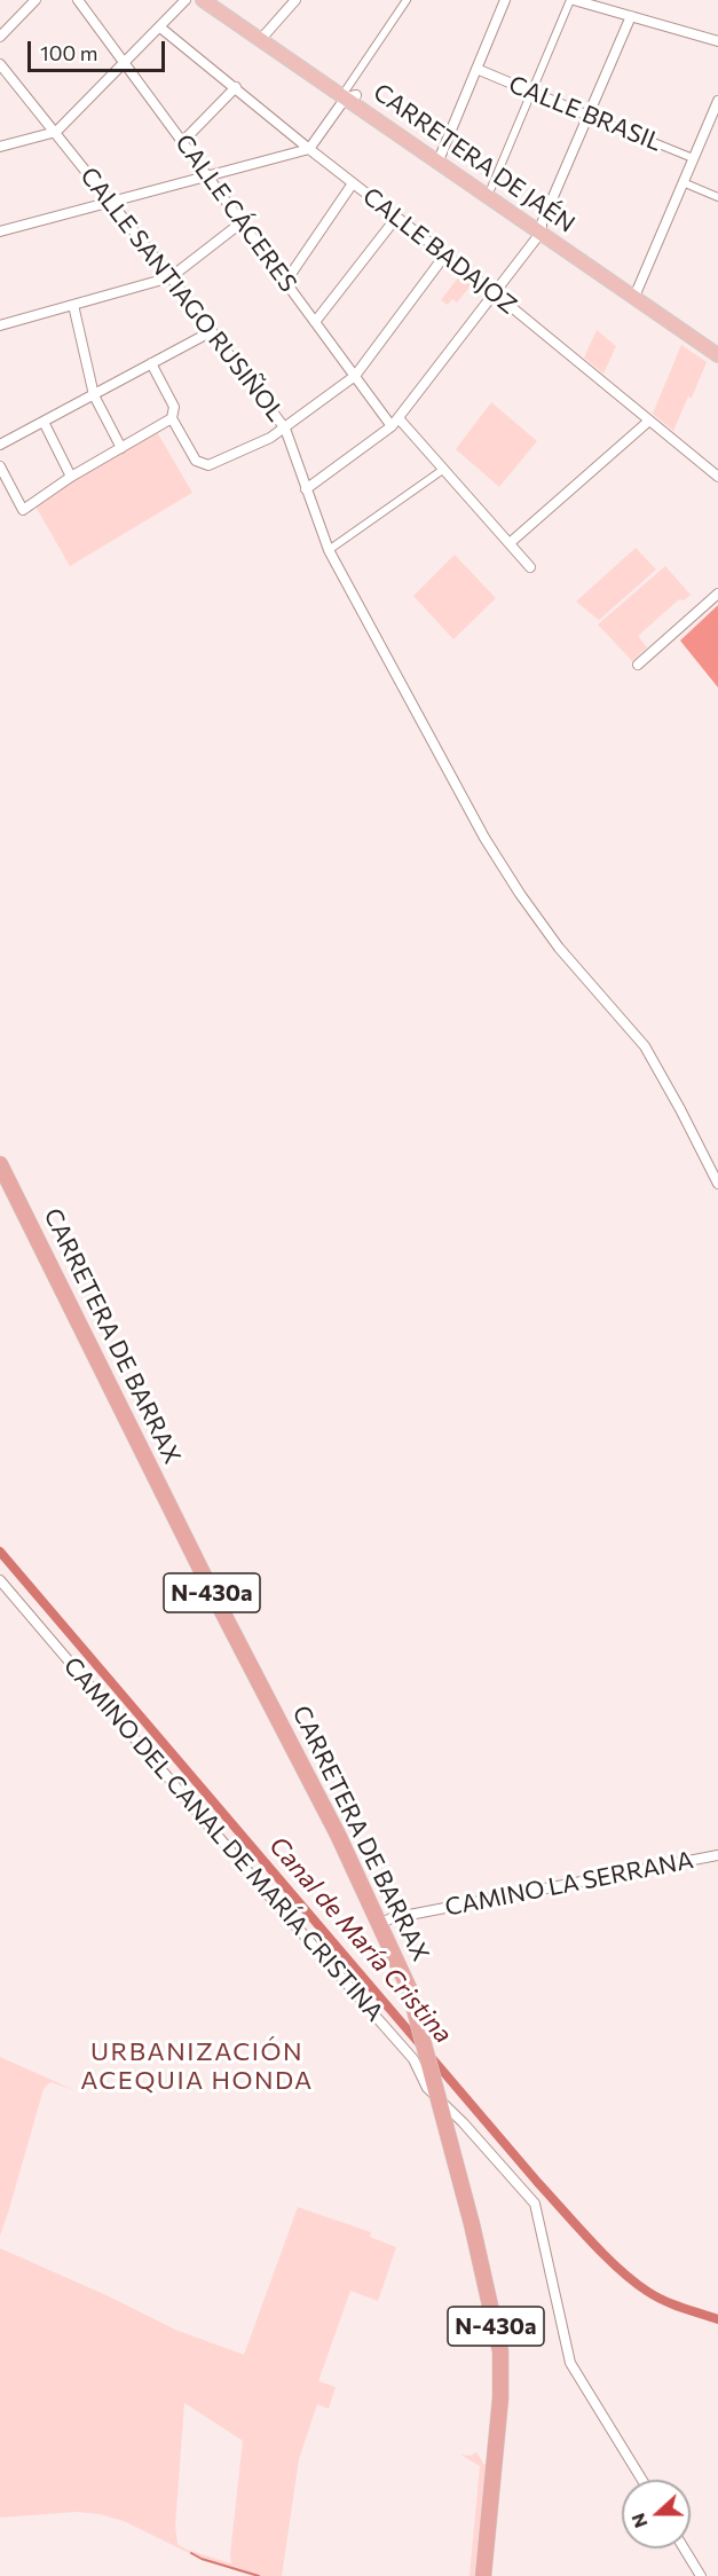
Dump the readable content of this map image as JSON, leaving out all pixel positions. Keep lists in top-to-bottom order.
{
  "streets": {
    "highway": ["CARRETERA DE BARRAX", "N-430a"],
    "main road": ["CARRETERA DE JAÉN"],
    "street": [
      "CALLE BRASIL",
      "CALLE CÁCERES",
      "CALLE BADAJOZ",
      "CALLE SANTIAGO RUSIÑOL",
      "CAMINO DEL CANAL DE MARÍA CRISTINA",
      "CAMINO LA SERRANA"
    ]
  },
  "crossings": [
    ["CARRETERA DE BARRAX", "CAMINO DEL CANAL DE MARÍA CRISTINA"],
    ["CARRETERA DE BARRAX", "CAMINO LA SERRANA"]
  ],
  "districts": ["URBANIZACIÓN ACEQUIA HONDA"],
  "water": ["Canal de María Cristina"],
  "scale_bar": "100 m",
  "north": "left"
}
